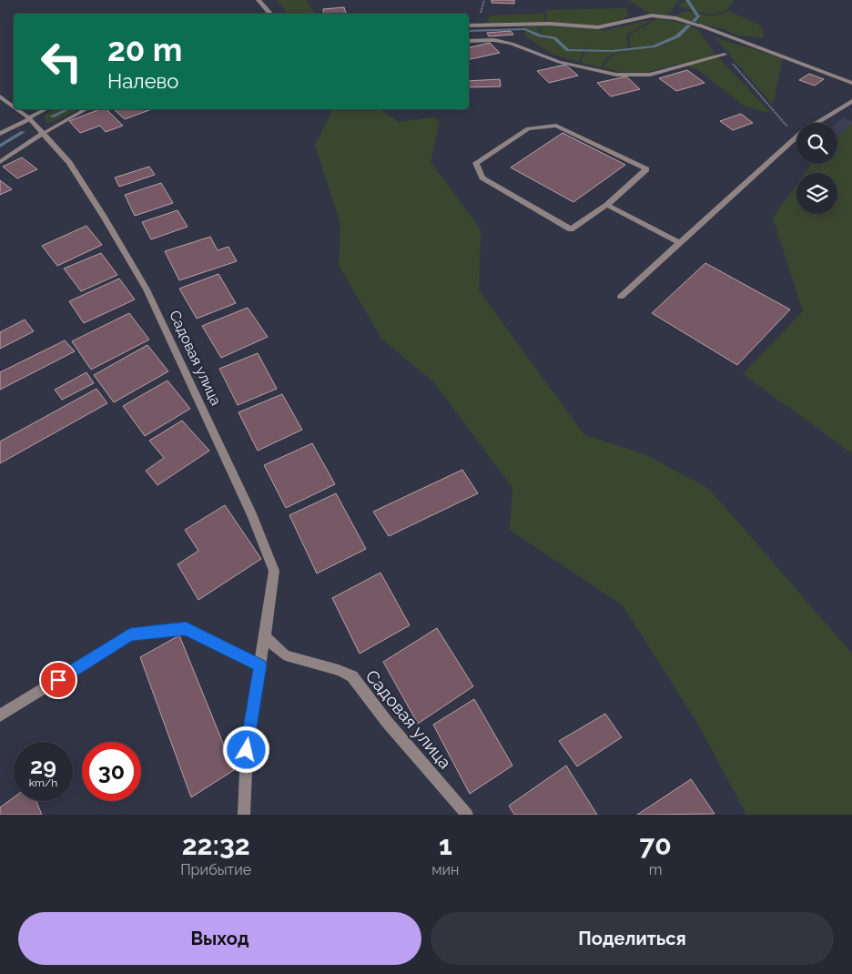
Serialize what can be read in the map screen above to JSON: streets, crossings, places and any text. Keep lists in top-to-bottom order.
{
  "streets": {
    "street": ["Садовая улица"]
  },
  "page": {
    "turn": ["20 m", "Налево"],
    "speed": "29 km/h",
    "limit": "30",
    "eta": [
      "22:32",
      "Прибытие",
      "1",
      "мин",
      "70",
      "m"
    ],
    "buttons": ["Выход", "Поделиться"]
  }
}
